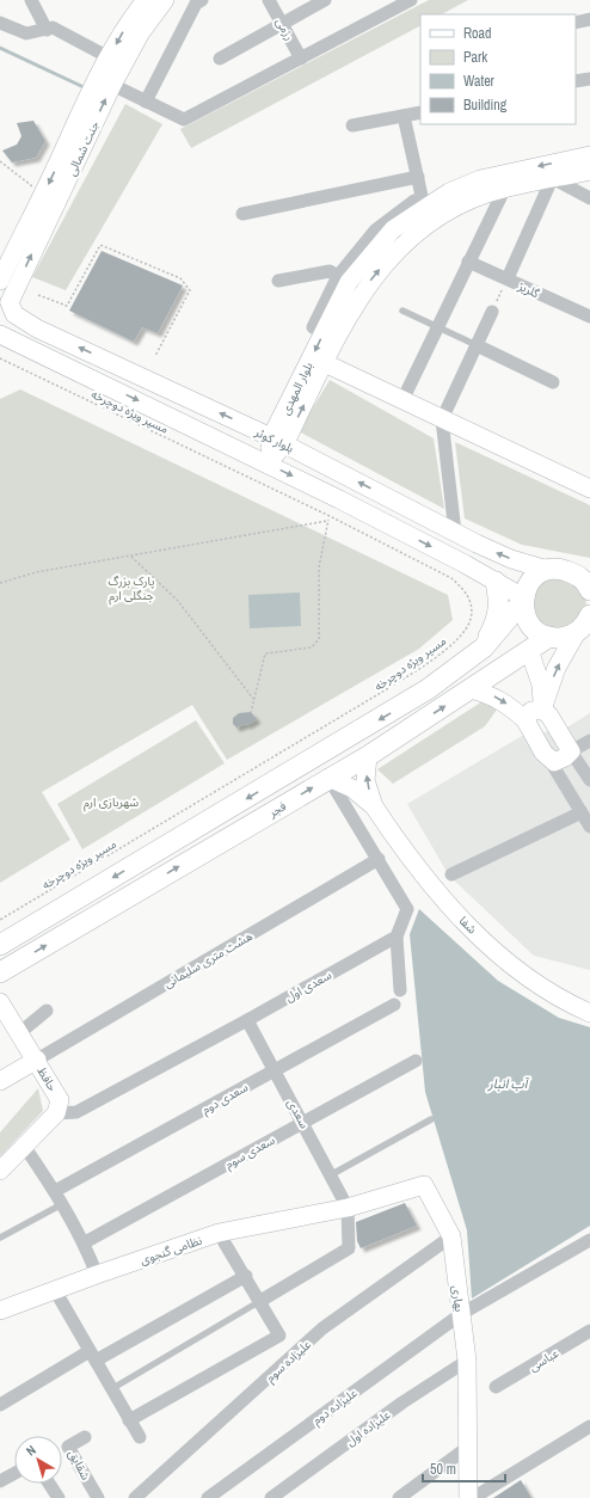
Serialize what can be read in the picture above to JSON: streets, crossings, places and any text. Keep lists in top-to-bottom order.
{
  "streets": {
    "main road": [
      "جنت شمالی",
      "بلوار المهدی",
      "بلوار کوثر",
      "فجر",
      "شفا",
      "حافظ",
      "نظامی گنجوی",
      "بهاری"
    ],
    "street": [
      "رزمی",
      "گلریز",
      "هشت متری سلیمانی",
      "سعدی اول",
      "سعدی دوم",
      "سعدی",
      "سعدی سوم",
      "عباسی",
      "علیزاده سوم",
      "علیزاده دوم",
      "علیزاده اول",
      "شقایق"
    ],
    "path": ["مسیر ویژه دوچرخه"]
  },
  "crossings": [
    ["جنت شمالی", "بلوار کوثر"],
    ["بلوار المهدی", "بلوار کوثر"],
    ["بلوار کوثر", "فجر"],
    ["هشت متری سلیمانی", "حافظ"],
    ["سعدی اول", "حافظ"],
    ["سعدی اول", "سعدی"],
    ["سعدی دوم", "سعدی"],
    ["سعدی", "سعدی سوم"],
    ["سعدی", "نظامی گنجوی"],
    ["سعدی", "بهاری"],
    ["نظامی گنجوی", "بهاری"],
    ["بهاری", "علیزاده سوم"],
    ["بهاری", "علیزاده دوم"],
    ["بهاری", "علیزاده اول"]
  ],
  "water": ["آب انبار"],
  "parks": ["پارک بزرگ جنگلی ارم", "شهربازی ارم"],
  "legend": [
    "Road",
    "Park",
    "Water",
    "Building"
  ],
  "scale_bar": "50 m",
  "north": "top left"
}
